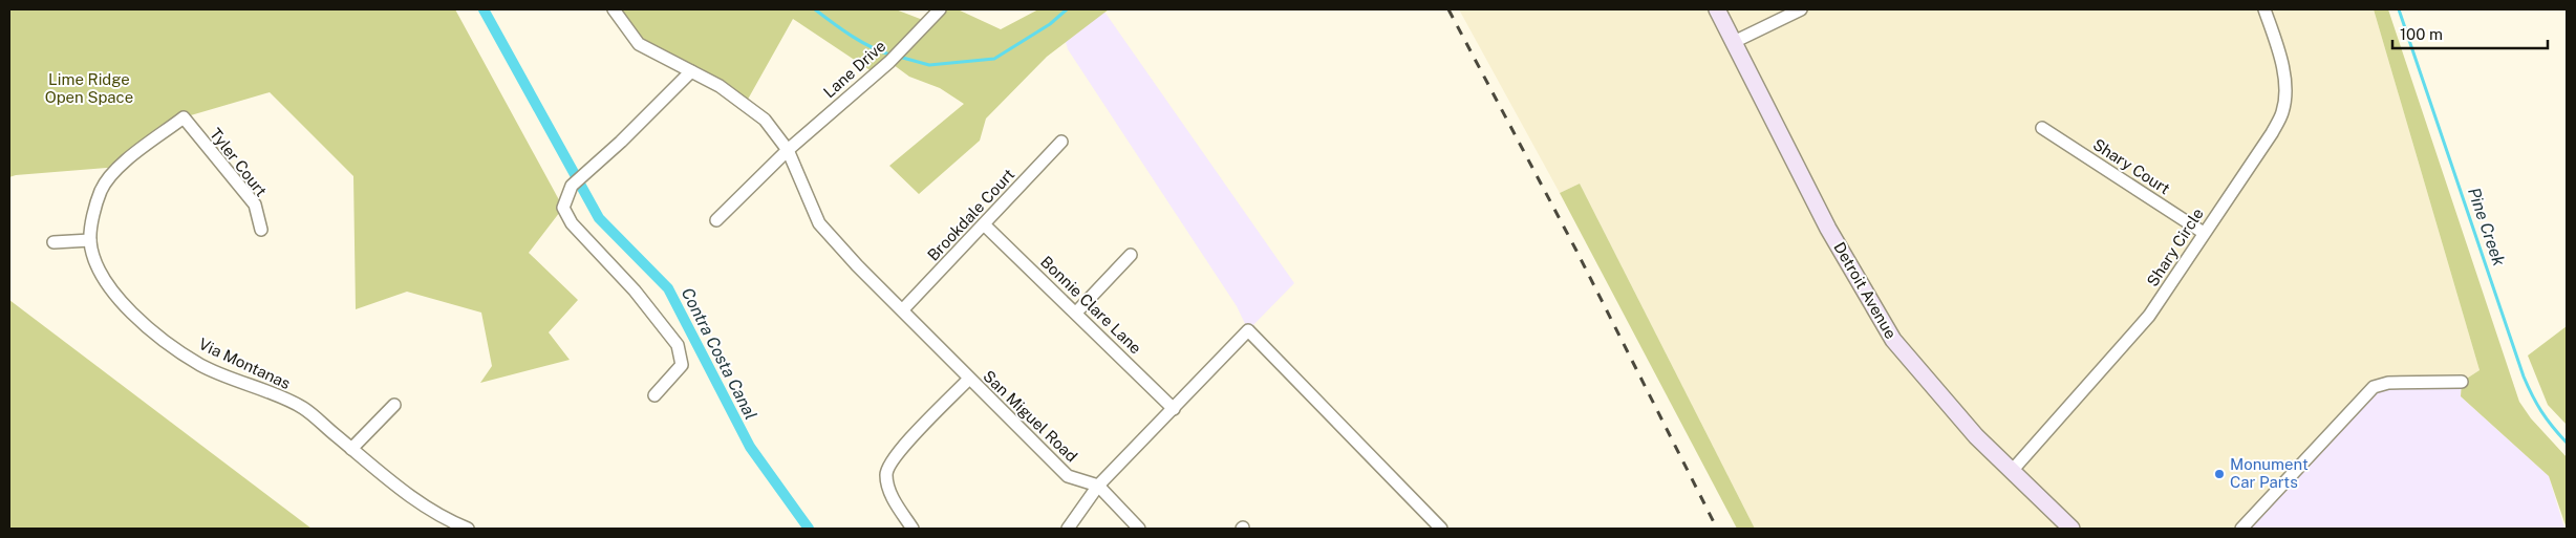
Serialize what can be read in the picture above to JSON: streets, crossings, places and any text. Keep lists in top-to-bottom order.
{
  "streets": {
    "street": [
      "Lane Drive",
      "Tyler Court",
      "Shary Court",
      "Brookdale Court",
      "Shary Circle",
      "Detroit Avenue",
      "Bonnie Clare Lane",
      "Via Montanas",
      "San Miguel Road"
    ]
  },
  "crossings": [
    ["Lane Drive", "San Miguel Road"],
    ["Tyler Court", "Via Montanas"],
    ["Shary Court", "Shary Circle"],
    ["Brookdale Court", "Bonnie Clare Lane"],
    ["Brookdale Court", "San Miguel Road"],
    ["Shary Circle", "Detroit Avenue"]
  ],
  "water": ["Pine Creek", "Contra Costa Canal"],
  "parks": ["Lime Ridge Open Space"],
  "places": ["Monument Car Parts"],
  "scale_bar": "100 m"
}
